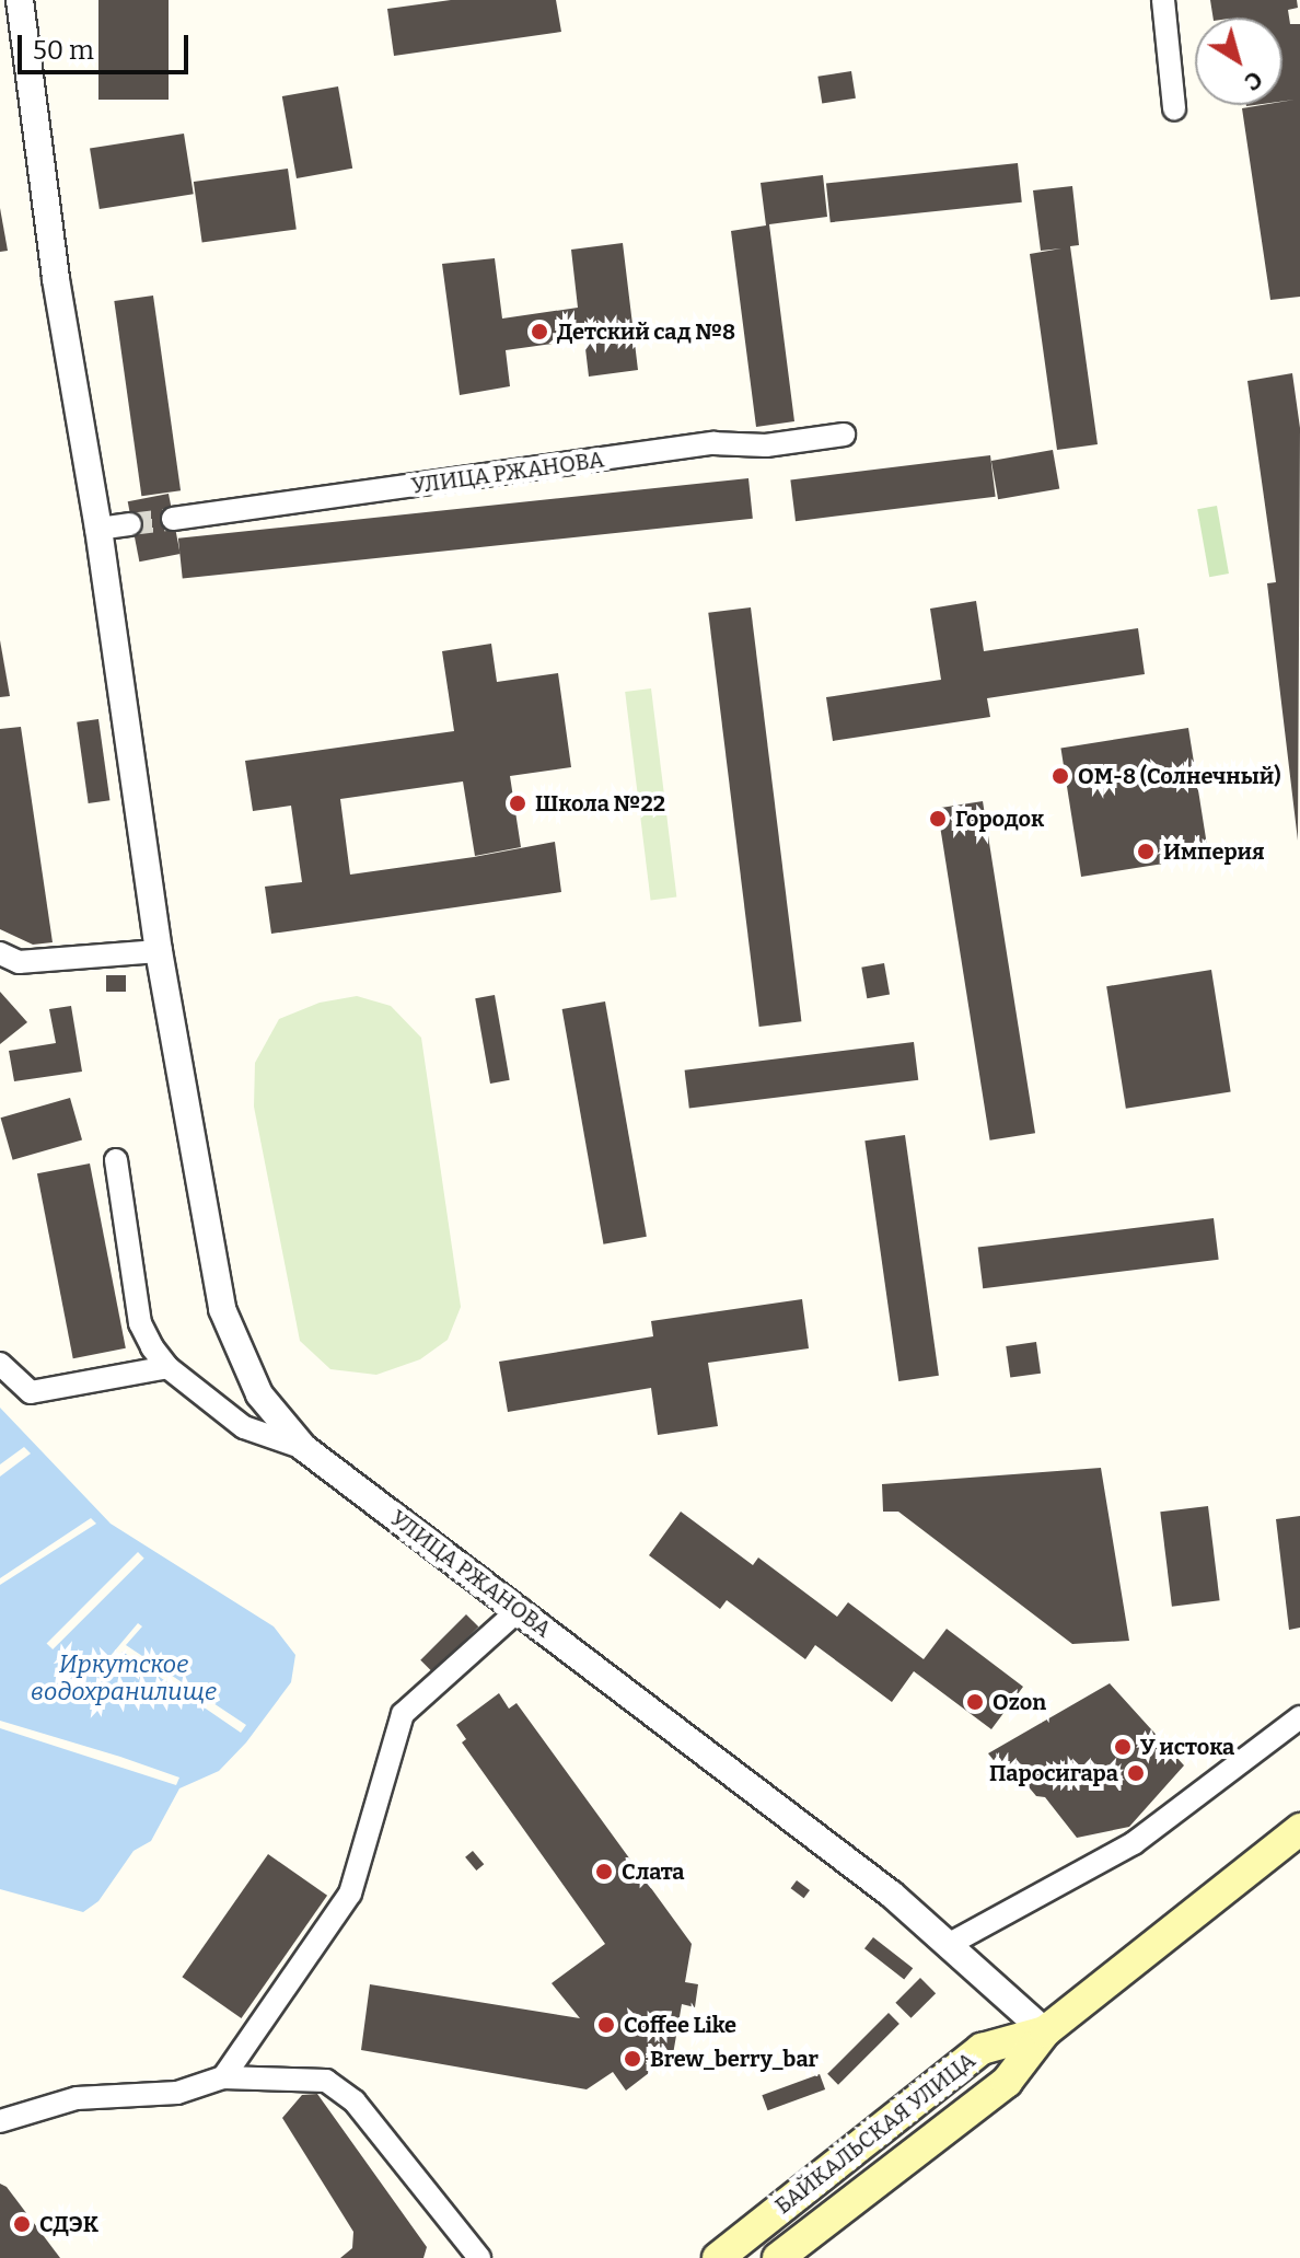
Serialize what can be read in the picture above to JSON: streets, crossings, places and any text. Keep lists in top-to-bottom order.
{
  "streets": {
    "main road": ["БАЙКАЛЬСКАЯ УЛИЦА"],
    "street": ["УЛИЦА РЖАНОВА"]
  },
  "crossings": [
    ["УЛИЦА РЖАНОВА", "БАЙКАЛЬСКАЯ УЛИЦА"]
  ],
  "water": ["Иркутское водохранилище"],
  "places": [
    "Детский сад №8",
    "ОМ-8 (Солнечный)",
    "Школа №22",
    "Городок",
    "Империя",
    "Ozon",
    "У истока",
    "Паросигара",
    "Слата",
    "Coffee Like",
    "Brew_berry_bar",
    "СДЭК"
  ],
  "scale_bar": "50 m",
  "north": "bottom right"
}
